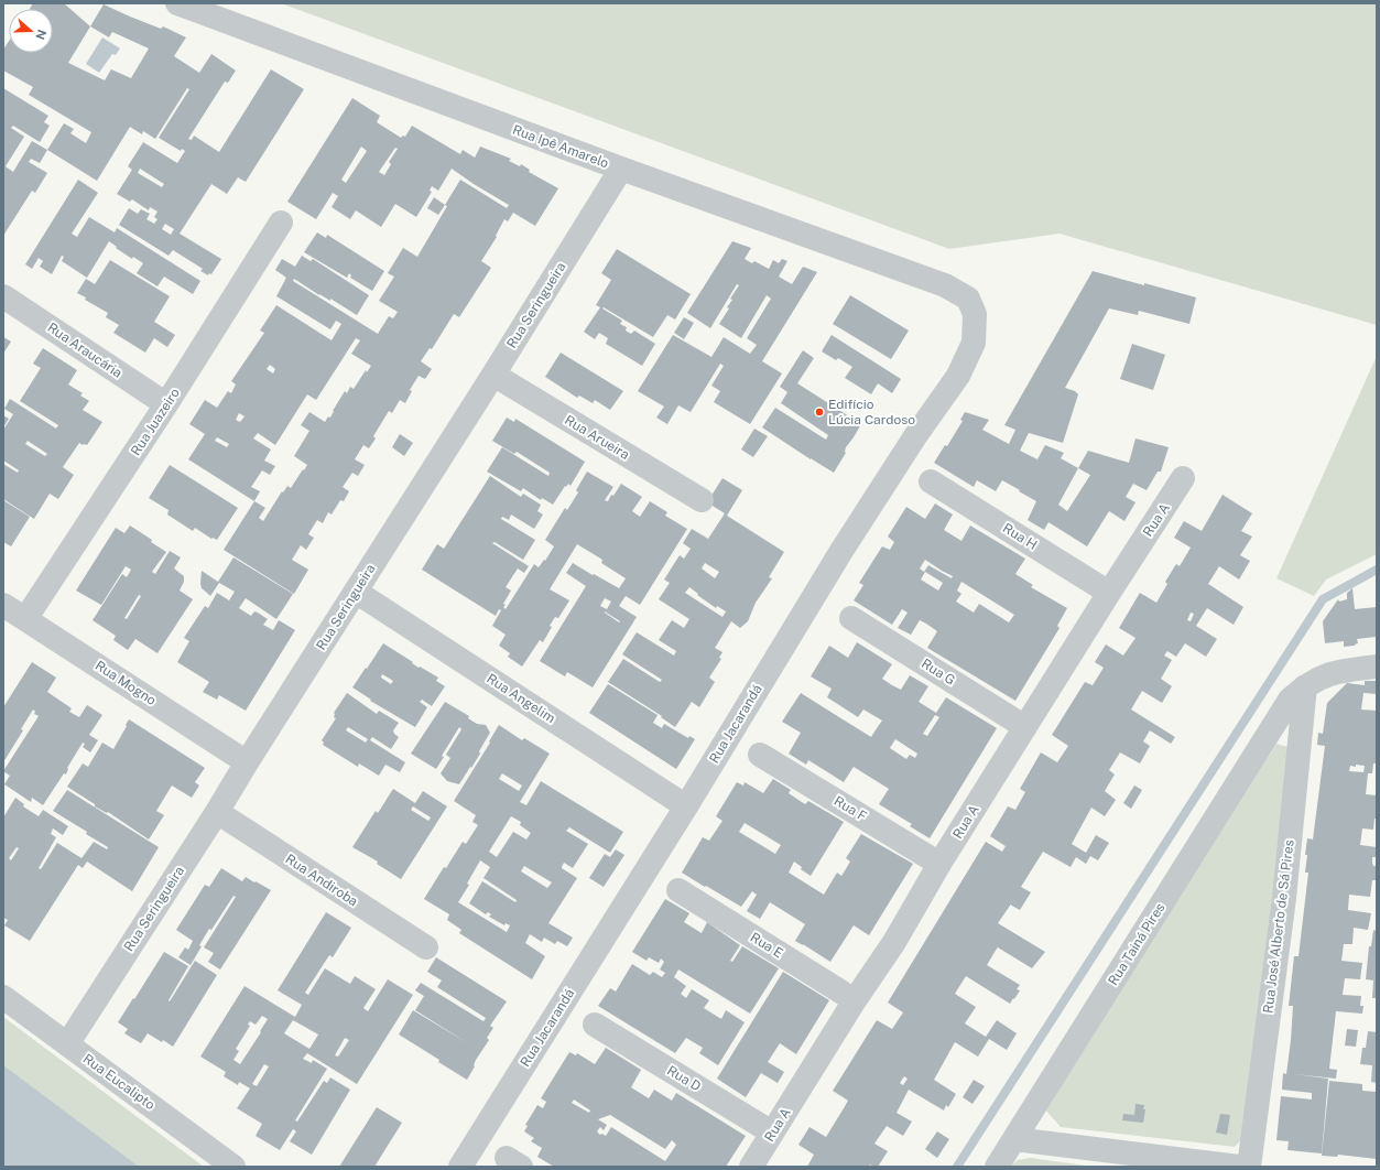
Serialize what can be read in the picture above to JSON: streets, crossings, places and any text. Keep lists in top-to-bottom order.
{
  "streets": {
    "street": [
      "Rua Ipê Amarelo",
      "Rua Seringueira",
      "Rua Araucária",
      "Rua Juazeiro",
      "Rua Arueira",
      "Rua A",
      "Rua H",
      "Rua G",
      "Rua Mogno",
      "Rua Angelim",
      "Rua Jacarandá",
      "Rua F",
      "Rua Andiroba",
      "Rua José Alberto de Sá Pires",
      "Rua Tainá Pires",
      "Rua E",
      "Rua D",
      "Rua Eucalipto"
    ]
  },
  "crossings": [
    ["Rua Ipê Amarelo", "Rua Seringueira"],
    ["Rua Ipê Amarelo", "Rua Jacarandá"],
    ["Rua Seringueira", "Rua Arueira"],
    ["Rua Seringueira", "Rua Mogno"],
    ["Rua Seringueira", "Rua Angelim"],
    ["Rua Seringueira", "Rua Andiroba"],
    ["Rua Seringueira", "Rua Eucalipto"],
    ["Rua Araucária", "Rua Juazeiro"],
    ["Rua Juazeiro", "Rua Mogno"],
    ["Rua A", "Rua H"],
    ["Rua A", "Rua G"],
    ["Rua A", "Rua F"],
    ["Rua A", "Rua E"],
    ["Rua A", "Rua D"],
    ["Rua Angelim", "Rua Jacarandá"],
    ["Rua José Alberto de Sá Pires", "Rua Tainá Pires"]
  ],
  "places": ["Edifício Lúcia Cardoso"],
  "north": "right"
}
